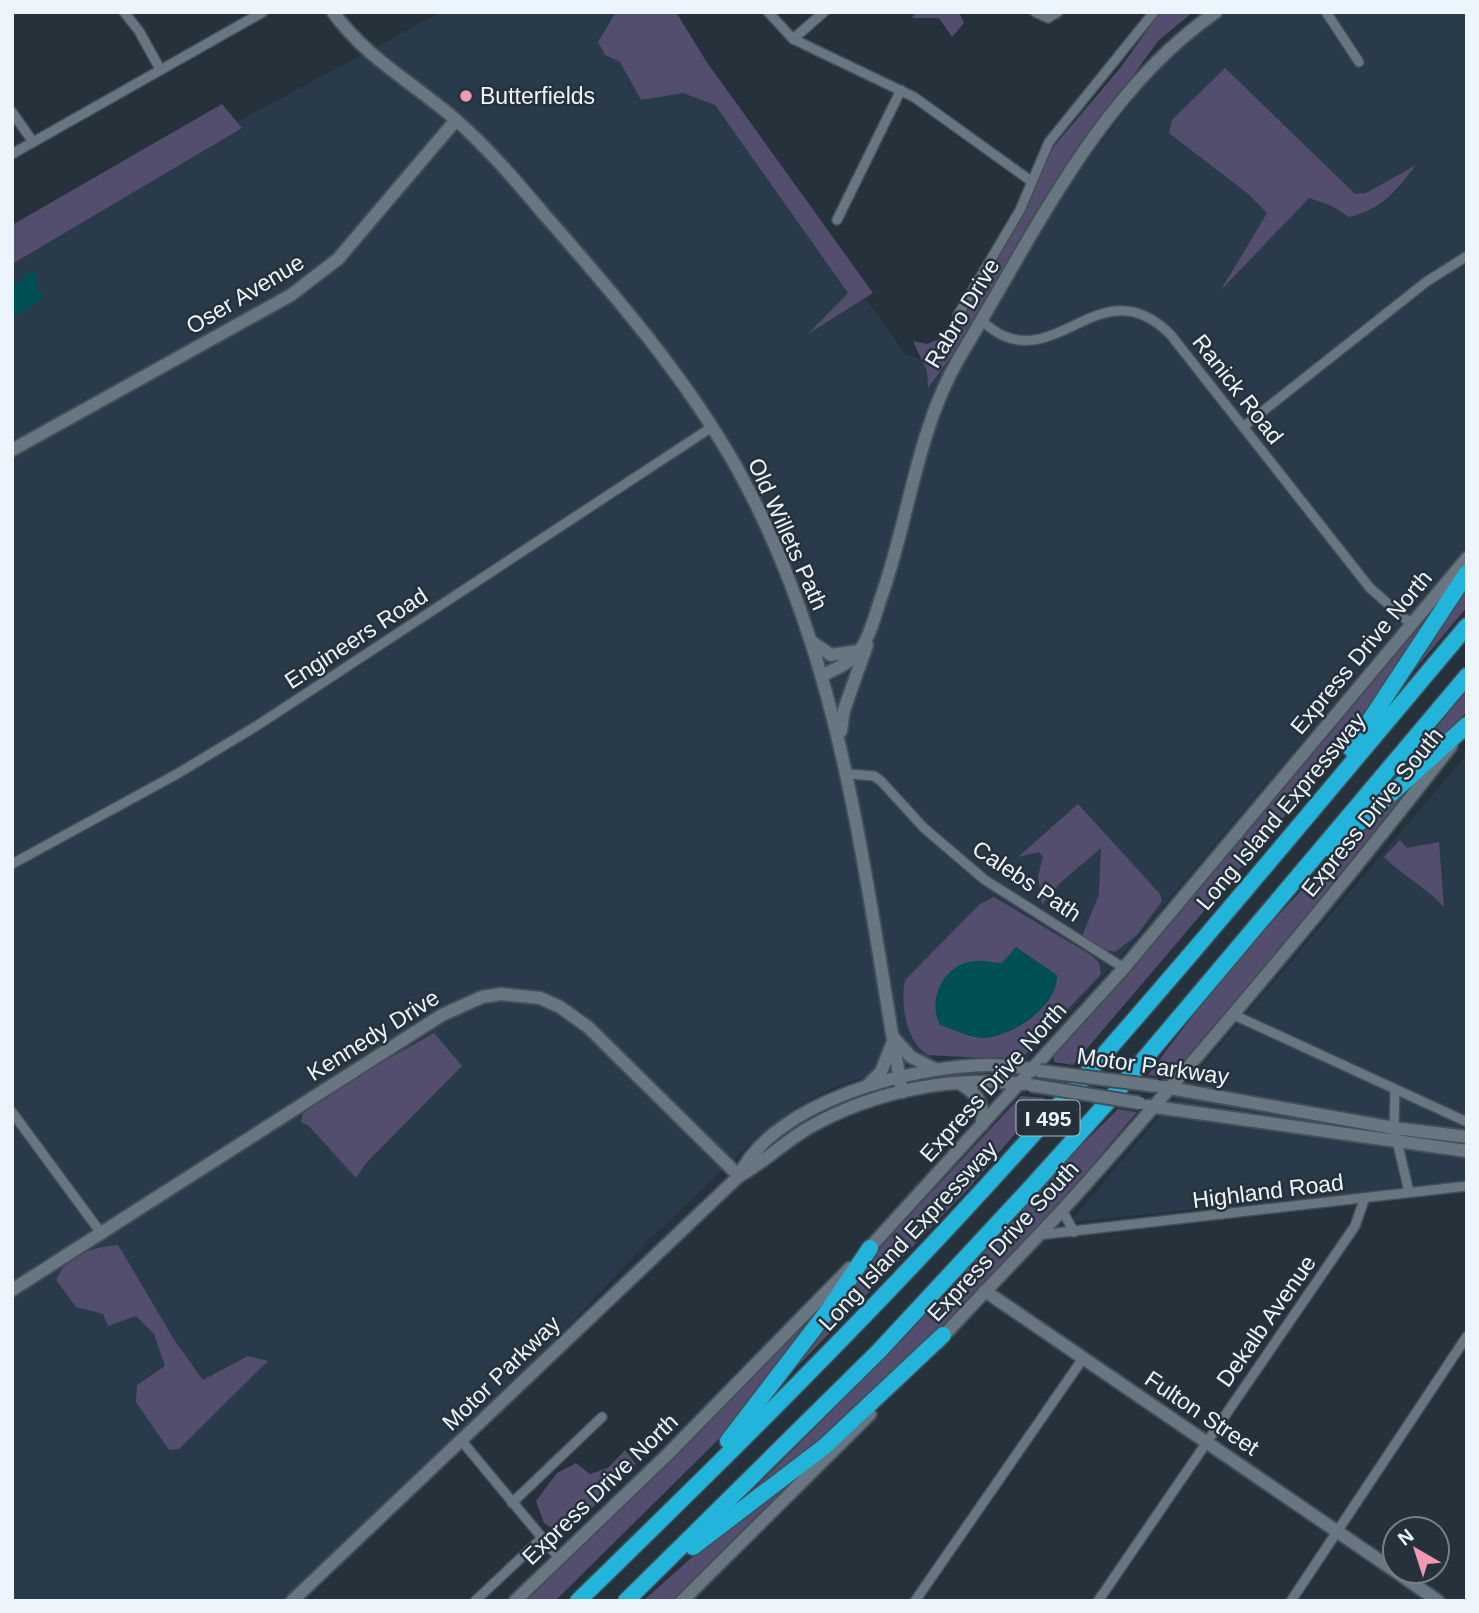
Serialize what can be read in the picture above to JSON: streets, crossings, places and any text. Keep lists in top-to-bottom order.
{
  "streets": {
    "highway": ["Long Island Expressway", "I 495"],
    "main road": [
      "Oser Avenue",
      "Rabro Drive",
      "Old Willets Path",
      "Express Drive North",
      "Express Drive South",
      "Kennedy Drive",
      "Motor Parkway",
      "Fulton Street"
    ],
    "street": [
      "Ranick Road",
      "Engineers Road",
      "Calebs Path",
      "Highland Road",
      "Dekalb Avenue"
    ]
  },
  "crossings": [
    ["Oser Avenue", "Old Willets Path"],
    ["Rabro Drive", "Ranick Road"],
    ["Rabro Drive", "Old Willets Path"],
    ["Ranick Road", "Express Drive North"],
    ["Old Willets Path", "Engineers Road"],
    ["Old Willets Path", "Calebs Path"],
    ["Old Willets Path", "Motor Parkway"],
    ["Express Drive North", "Calebs Path"],
    ["Express Drive North", "Motor Parkway"],
    ["Express Drive South", "Motor Parkway"],
    ["Express Drive South", "Highland Road"],
    ["Express Drive South", "Fulton Street"],
    ["Kennedy Drive", "Motor Parkway"],
    ["Highland Road", "Dekalb Avenue"],
    ["Dekalb Avenue", "Fulton Street"]
  ],
  "places": ["Butterfields"],
  "north": "top left"
}
